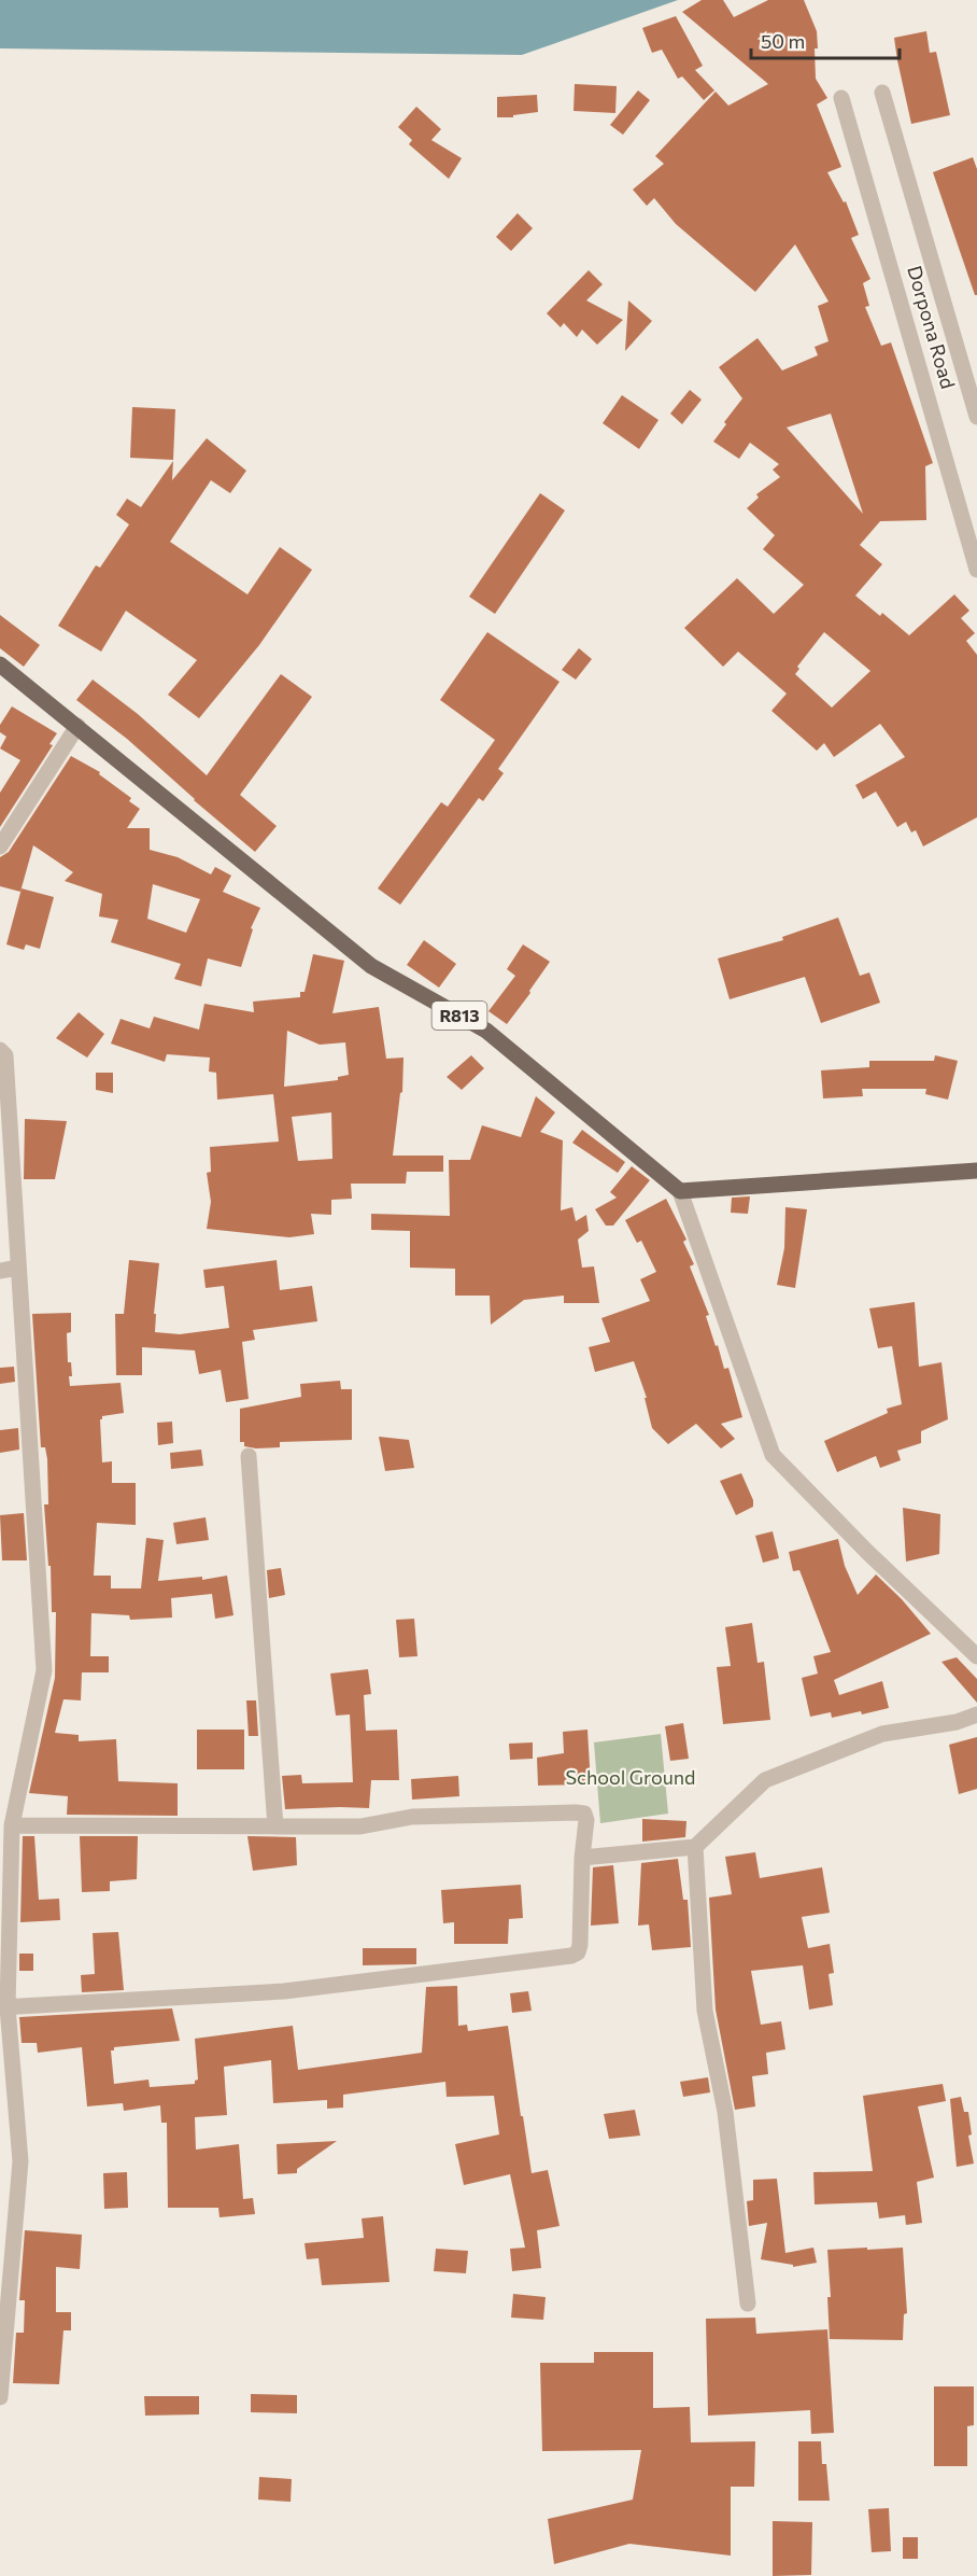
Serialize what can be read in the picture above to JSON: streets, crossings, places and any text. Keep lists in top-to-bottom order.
{
  "streets": {
    "main road": ["R813"],
    "street": ["Dorpona Road"]
  },
  "parks": ["School Ground"],
  "scale_bar": "50 m"
}
